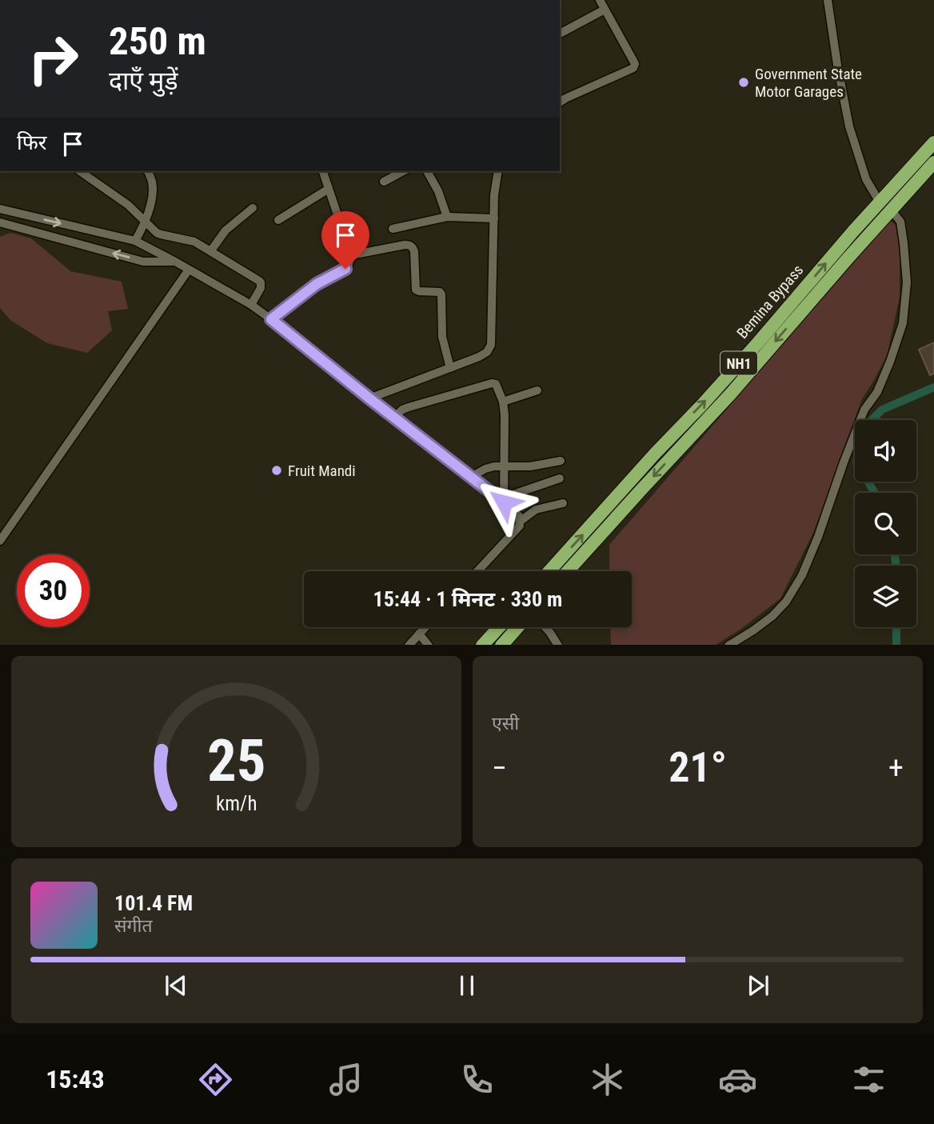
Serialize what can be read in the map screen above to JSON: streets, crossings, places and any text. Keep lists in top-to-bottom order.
{
  "streets": {
    "highway": ["Bemina Bypass", "NH1"]
  },
  "places": ["Government State Motor Garages", "Fruit Mandi"],
  "page": {
    "turn": ["250 m", "दाएँ मुड़ें"],
    "then": "फिर",
    "limit": "30",
    "trip": "15:44 · 1 मिनट · 330 m",
    "tile": "एसी",
    "heat": ["−", "21°", "+"],
    "song": ["101.4 FM", "संगीत"],
    "tabs": "15:43",
    "gauge": ["25", "km/h"]
  }
}
